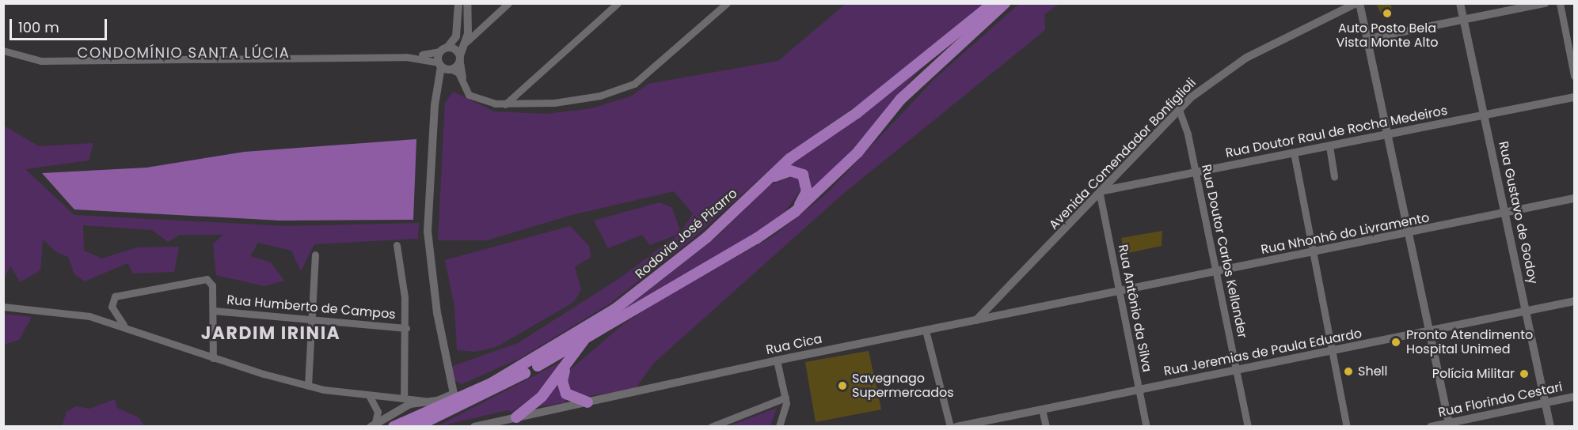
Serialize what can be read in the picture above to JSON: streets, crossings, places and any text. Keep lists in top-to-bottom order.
{
  "streets": {
    "main road": ["Rodovia José Pizarro"],
    "street": [
      "Rua Doutor Raul de Rocha Medeiros",
      "Avenida Comendador Bonfiglioli",
      "Rua Gustavo de Godoy",
      "Rua Nhonhô do Livramento",
      "Rua Doutor Carlos Kellander",
      "Rua Humberto de Campos",
      "Rua Antônio da Silva",
      "Rua Cica",
      "Rua Jeremias de Paula Eduardo",
      "Rua Florindo Cestari"
    ]
  },
  "crossings": [
    ["Rua Doutor Raul de Rocha Medeiros", "Avenida Comendador Bonfiglioli"],
    ["Rua Doutor Raul de Rocha Medeiros", "Rua Gustavo de Godoy"],
    ["Rua Doutor Raul de Rocha Medeiros", "Rua Doutor Carlos Kellander"],
    ["Rua Doutor Raul de Rocha Medeiros", "Rua Antônio da Silva"],
    ["Avenida Comendador Bonfiglioli", "Rua Doutor Carlos Kellander"],
    ["Avenida Comendador Bonfiglioli", "Rua Antônio da Silva"],
    ["Avenida Comendador Bonfiglioli", "Rua Cica"],
    ["Rua Gustavo de Godoy", "Rua Nhonhô do Livramento"],
    ["Rua Gustavo de Godoy", "Rua Jeremias de Paula Eduardo"],
    ["Rua Gustavo de Godoy", "Rua Florindo Cestari"],
    ["Rua Nhonhô do Livramento", "Rua Doutor Carlos Kellander"],
    ["Rua Nhonhô do Livramento", "Rua Antônio da Silva"],
    ["Rua Nhonhô do Livramento", "Rua Cica"],
    ["Rua Doutor Carlos Kellander", "Rua Jeremias de Paula Eduardo"],
    ["Rua Antônio da Silva", "Rua Cica"],
    ["Rua Antônio da Silva", "Rua Jeremias de Paula Eduardo"]
  ],
  "districts": ["CONDOMÍNIO SANTA LÚCIA", "JARDIM IRINIA"],
  "places": [
    "Auto Posto Bela Vista Monte Alto",
    "Pronto Atendimento Hospital Unimed",
    "Shell",
    "Polícia Militar",
    "Savegnago Supermercados"
  ],
  "scale_bar": "100 m"
}
